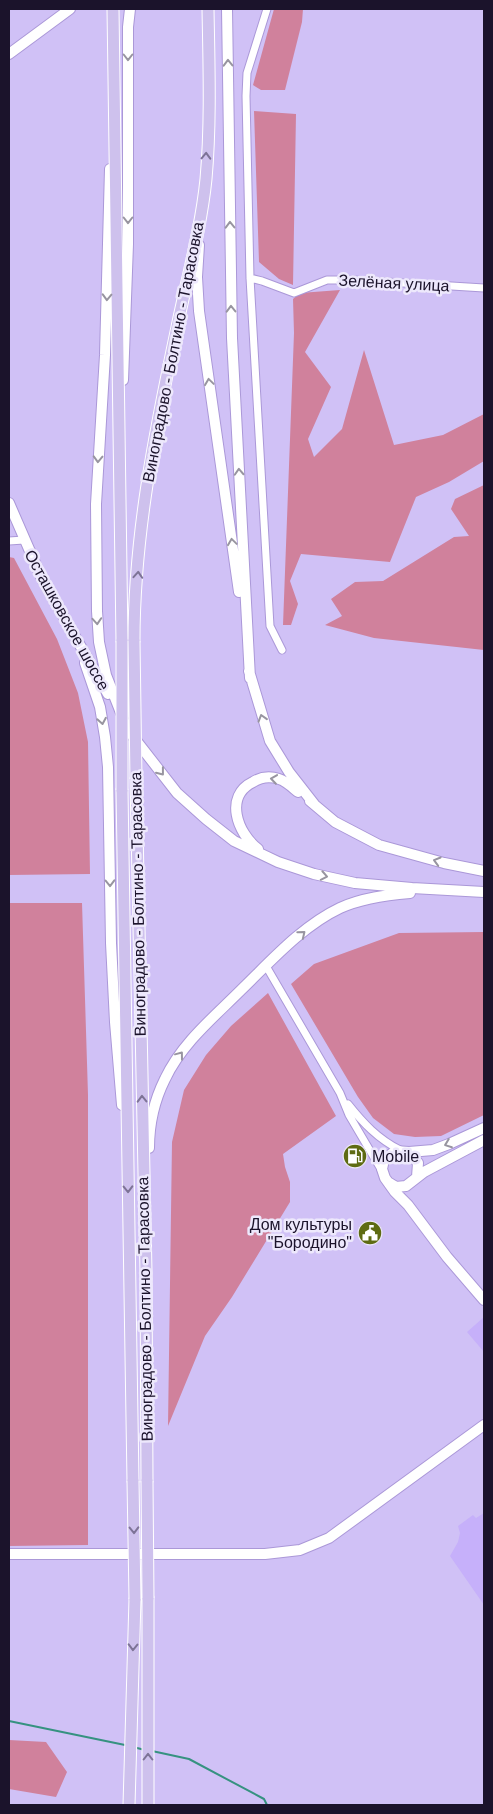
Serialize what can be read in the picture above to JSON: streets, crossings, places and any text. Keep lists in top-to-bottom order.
{
  "streets": {
    "main road": ["Виноградово - Болтино - Тарасовка", "Осташковское шоссе"],
    "street": ["Зелёная улица"]
  },
  "one_way": ["Осташковское шоссе"],
  "places": {
    "fuel station": ["Mobile"],
    "public building": ["Дом культуры \"Бородино\""]
  }
}
